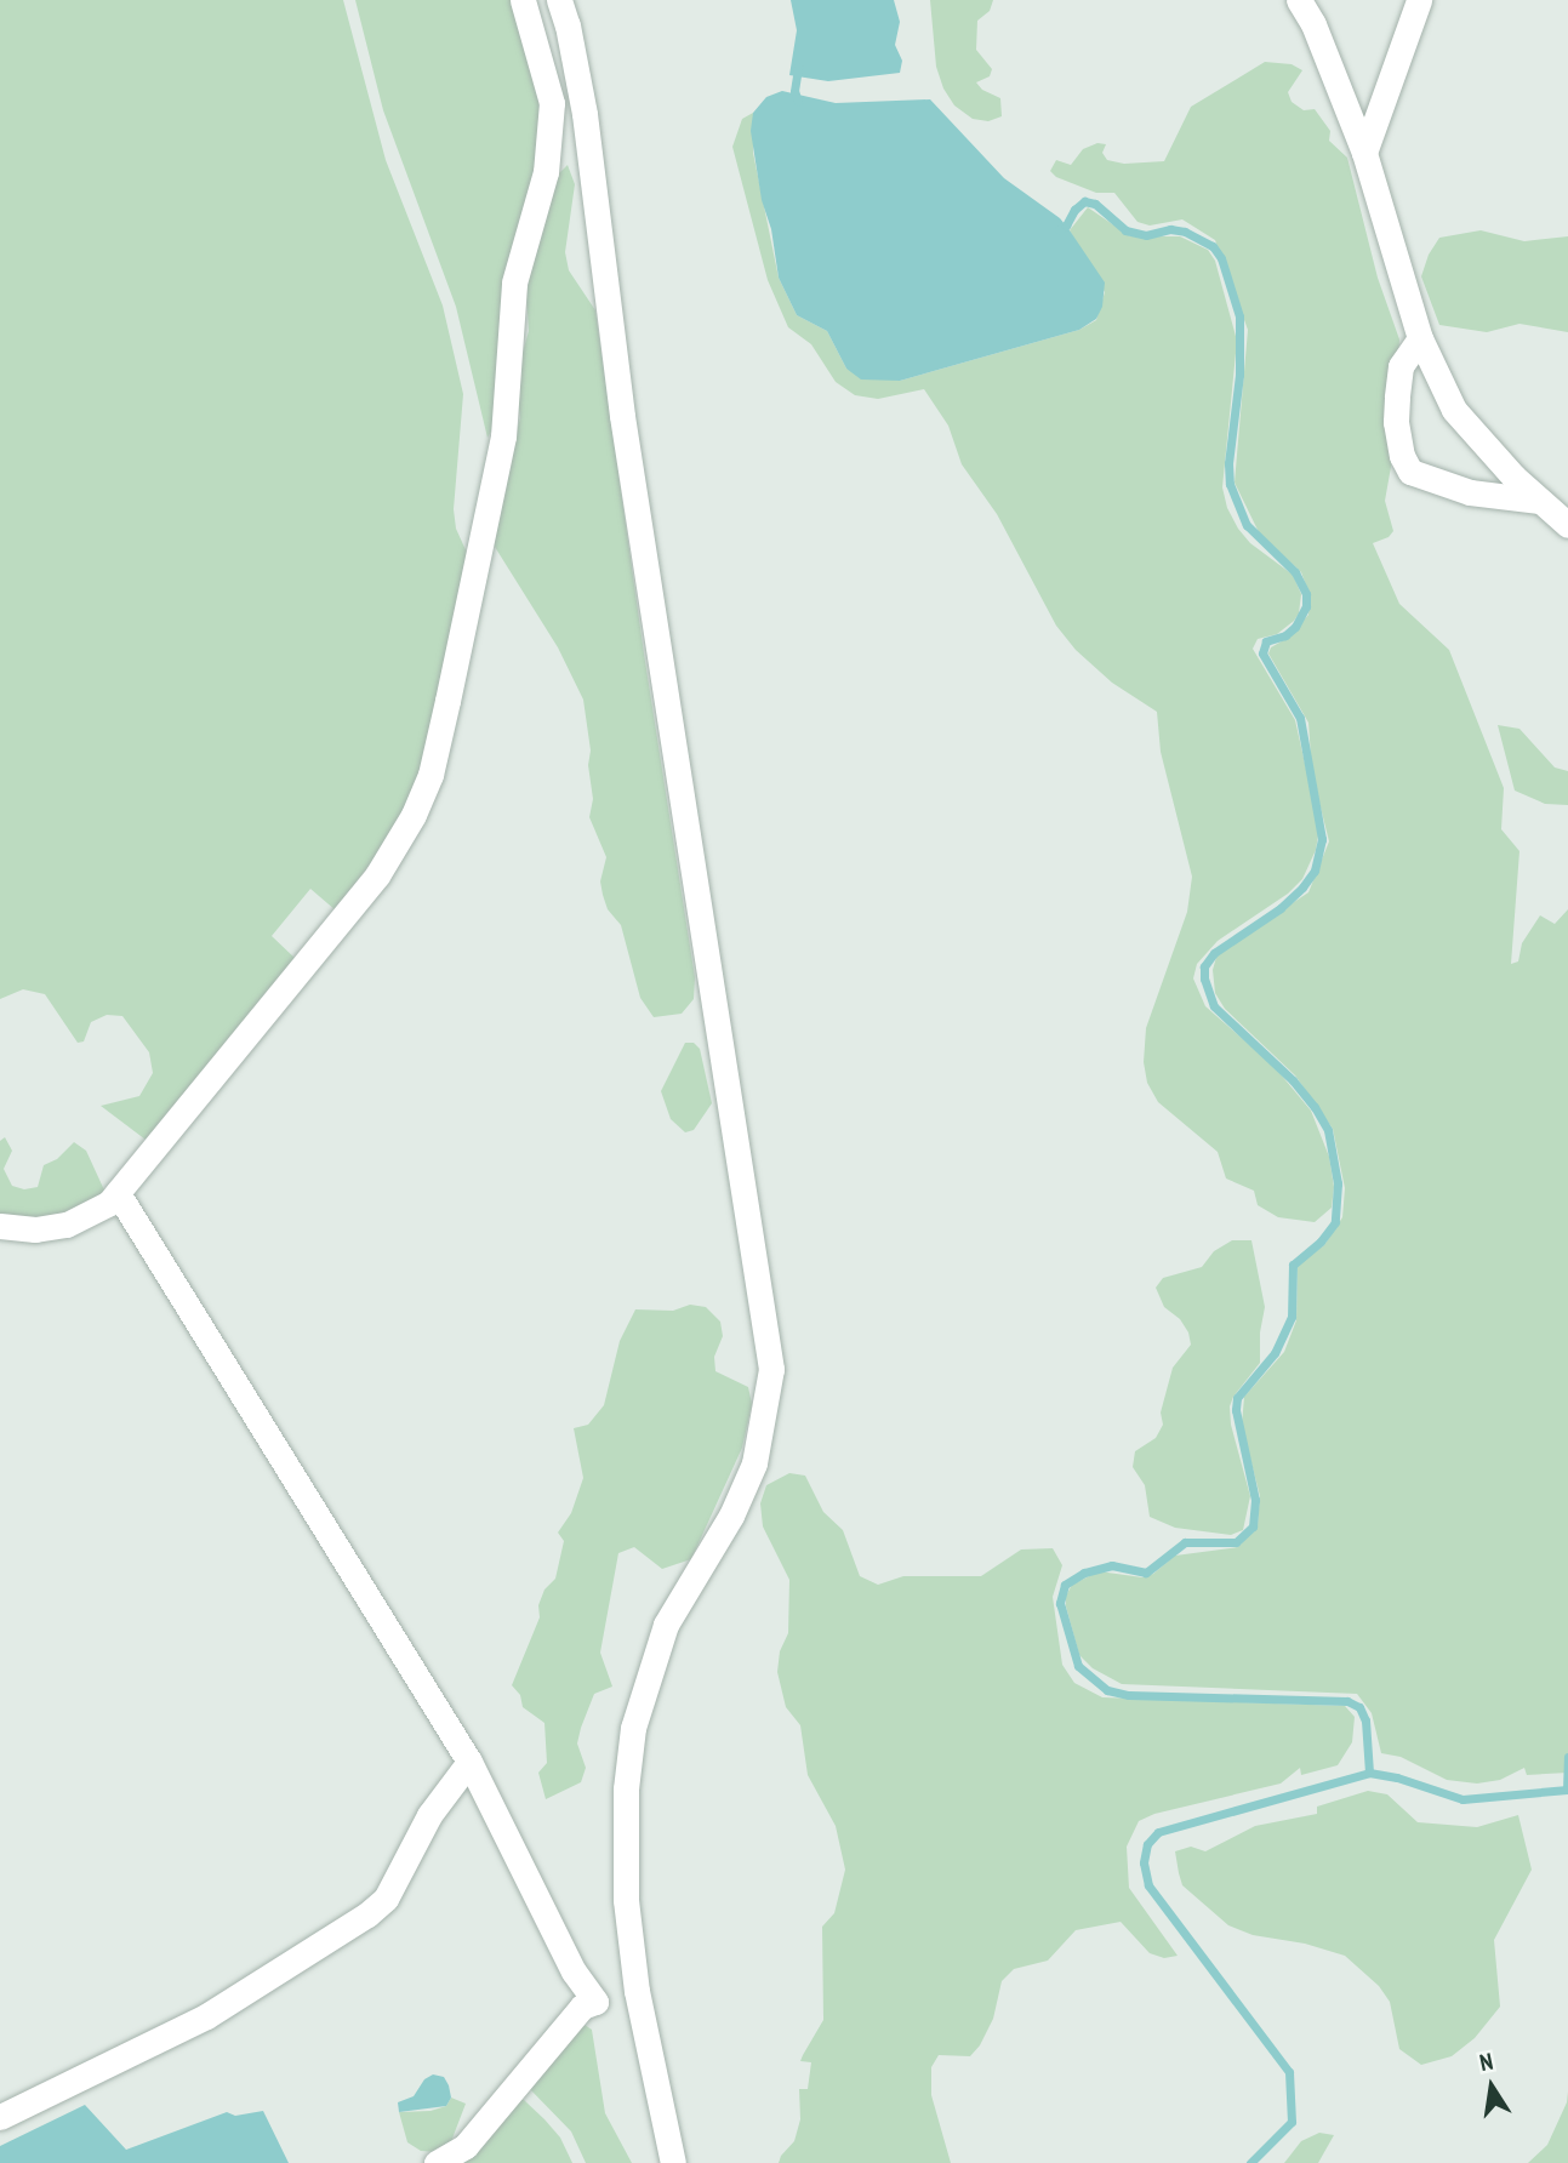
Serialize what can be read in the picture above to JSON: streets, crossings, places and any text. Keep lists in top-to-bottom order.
{
  "north": "top"
}
